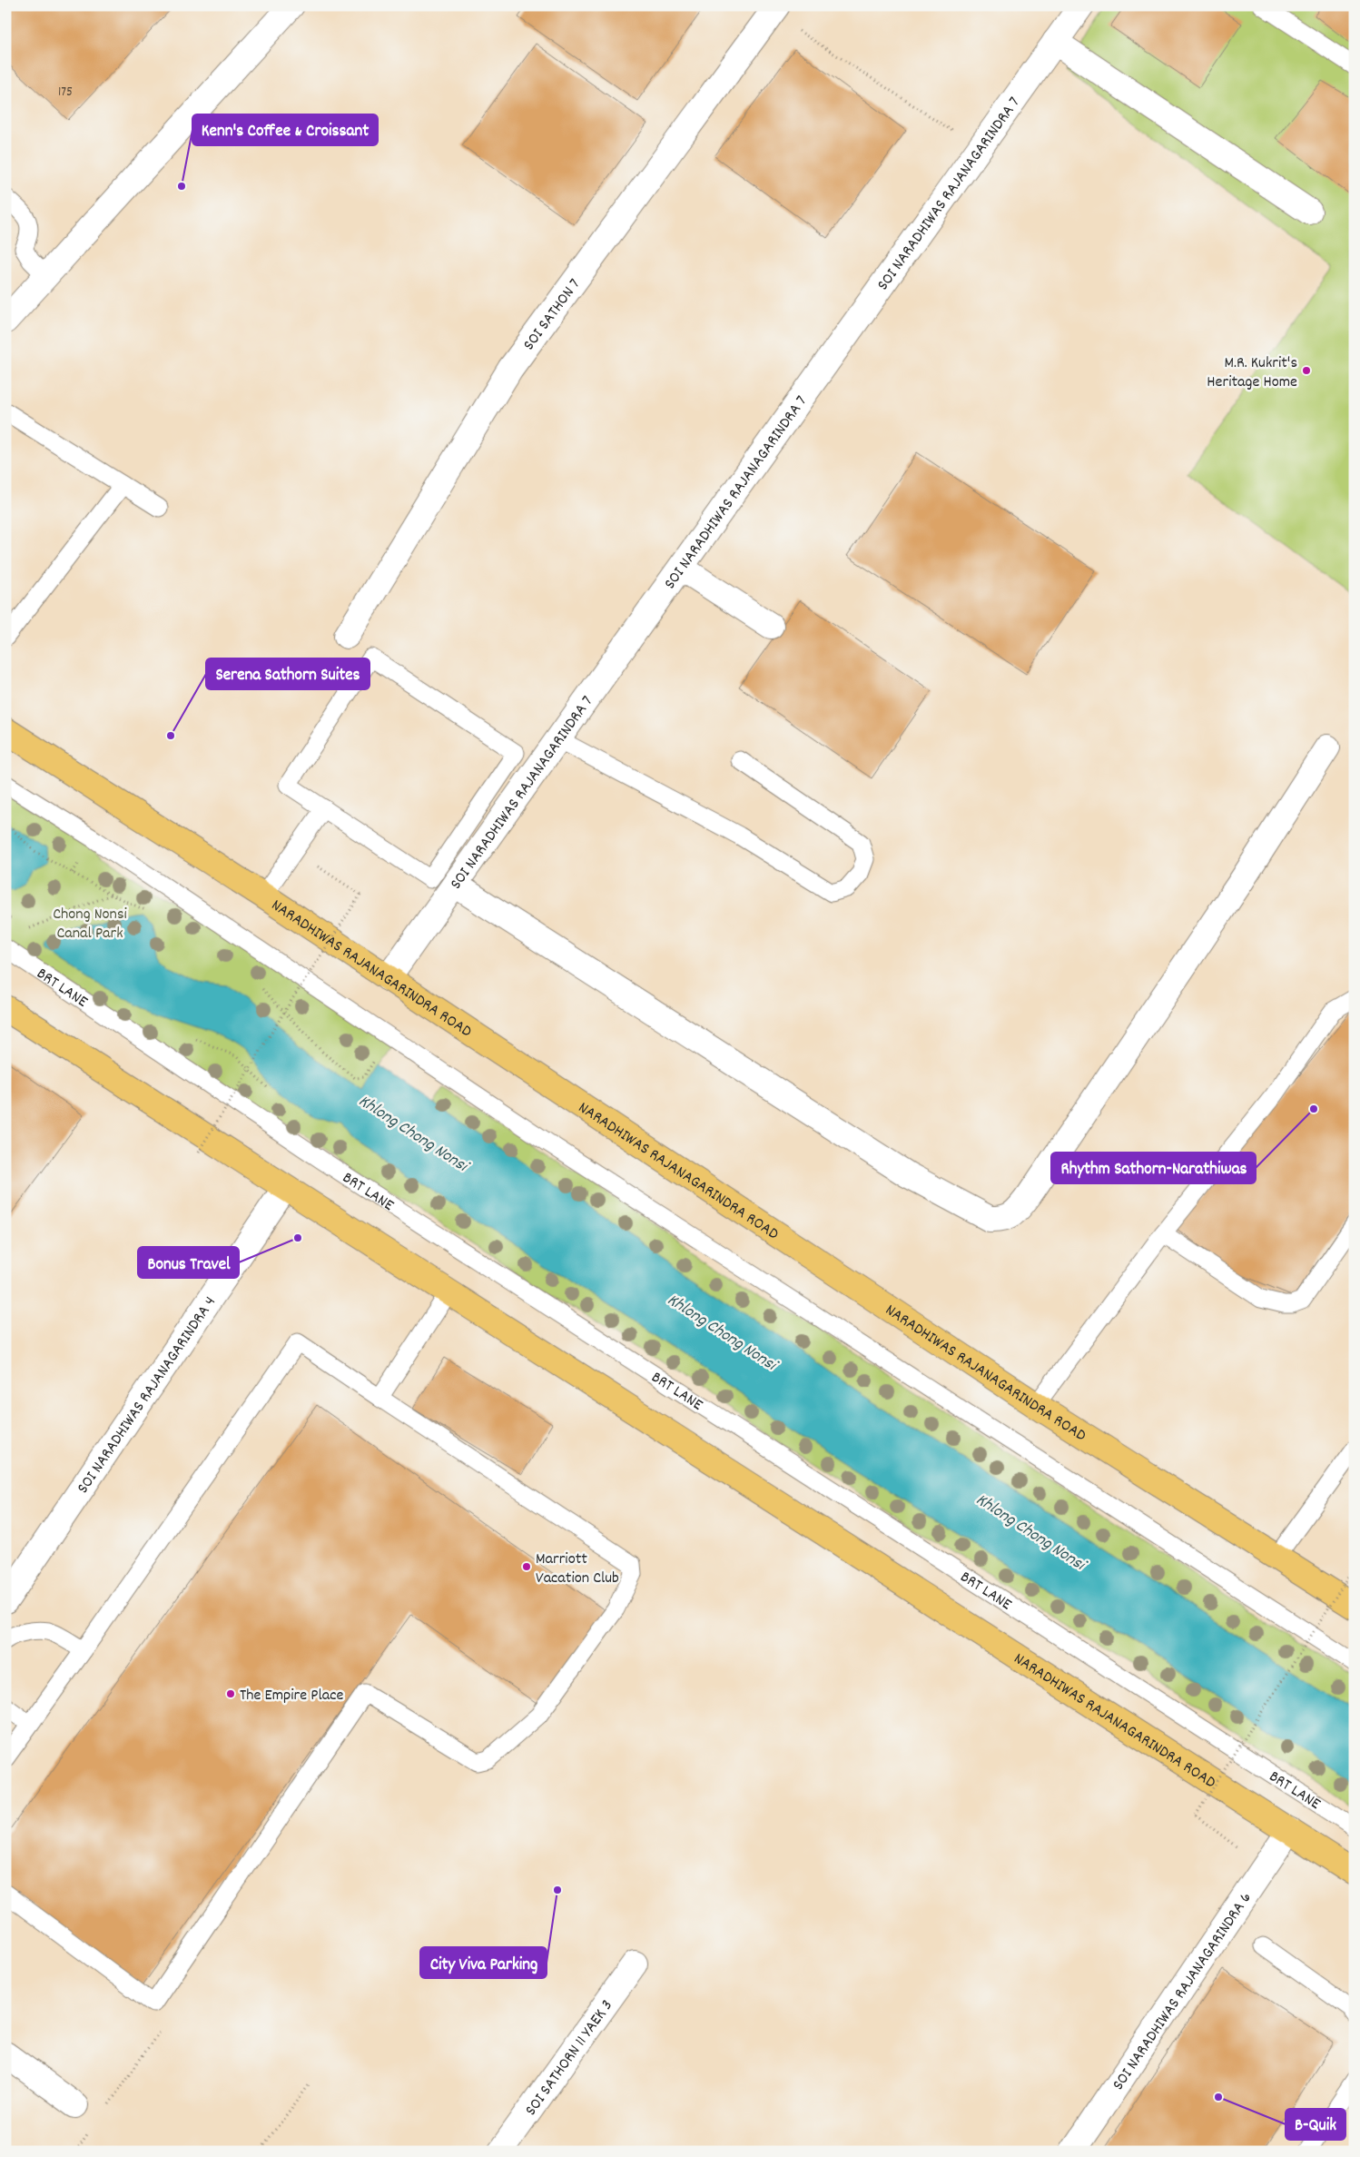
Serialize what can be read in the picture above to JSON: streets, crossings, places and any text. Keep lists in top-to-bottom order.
{
  "streets": {
    "main road": ["NARADHIWAS RAJANAGARINDRA ROAD"],
    "street": [
      "SOI NARADHIWAS RAJANAGARINDRA 7",
      "SOI SATHON 7",
      "SOI NARADHIWAS RAJANAGARINDRA 4",
      "SOI NARADHIWAS RAJANAGARINDRA 6",
      "SOI SATHORN 11 YAEK 3"
    ],
    "lane": ["BRT LANE"]
  },
  "crossings": [
    ["SOI NARADHIWAS RAJANAGARINDRA 7", "NARADHIWAS RAJANAGARINDRA ROAD"],
    ["NARADHIWAS RAJANAGARINDRA ROAD", "SOI NARADHIWAS RAJANAGARINDRA 4"],
    ["NARADHIWAS RAJANAGARINDRA ROAD", "SOI NARADHIWAS RAJANAGARINDRA 6"]
  ],
  "water": ["Khlong Chong Nonsi"],
  "parks": ["Chong Nonsi Canal Park"],
  "places": [
    "Kenn's Coffee & Croissant",
    "M.R. Kukrit's Heritage Home",
    "Serena Sathorn Suites",
    "Rhythm Sathorn-Narathiwas",
    "Bonus Travel",
    "Marriott Vacation Club",
    "The Empire Place",
    "City Viva Parking",
    "B-Quik"
  ],
  "house_numbers": ["175"]
}
